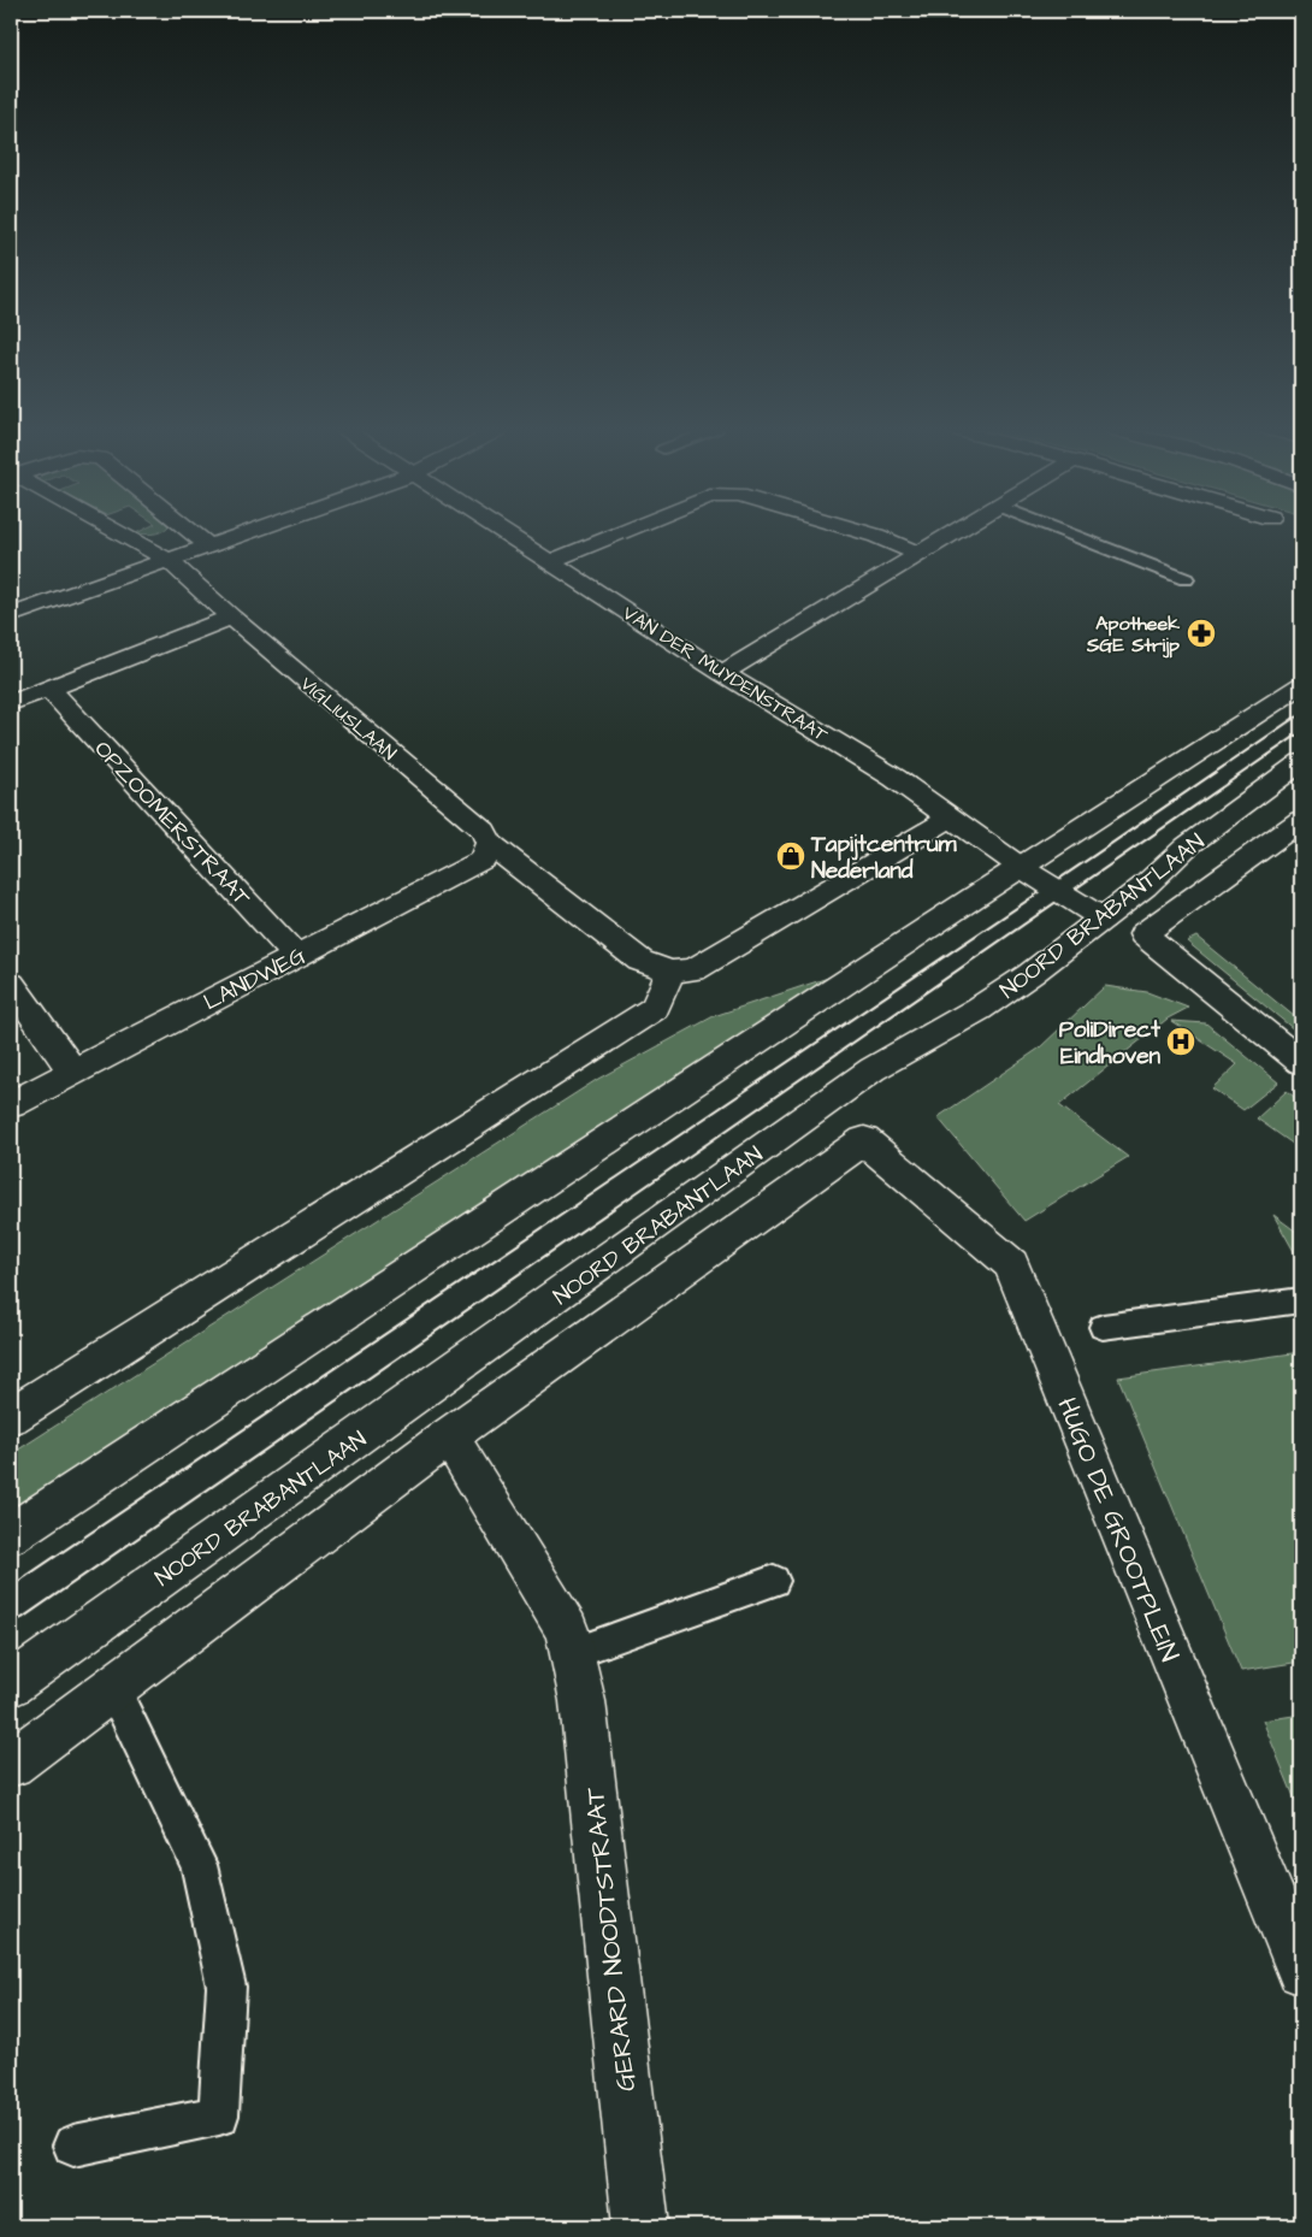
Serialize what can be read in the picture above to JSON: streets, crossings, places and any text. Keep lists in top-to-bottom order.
{
  "streets": {
    "main road": [
      "VAN DER MUYDENSTRAAT",
      "VIGLIUSLAAN",
      "OPZOOMERSTRAAT",
      "NOORD BRABANTLAAN",
      "LANDWEG",
      "HUGO DE GROOTPLEIN",
      "GERARD NOODTSTRAAT"
    ]
  },
  "crossings": [
    ["VAN DER MUYDENSTRAAT", "NOORD BRABANTLAAN"],
    ["VIGLIUSLAAN", "LANDWEG"],
    ["OPZOOMERSTRAAT", "LANDWEG"],
    ["HUGO DE GROOTPLEIN", "GERARD NOODTSTRAAT"]
  ],
  "places": {
    "pharmacy": ["Apotheek SGE Strijp"],
    "shop": ["Tapijtcentrum Nederland"],
    "hospital": ["PoliDirect Eindhoven"]
  }
}
